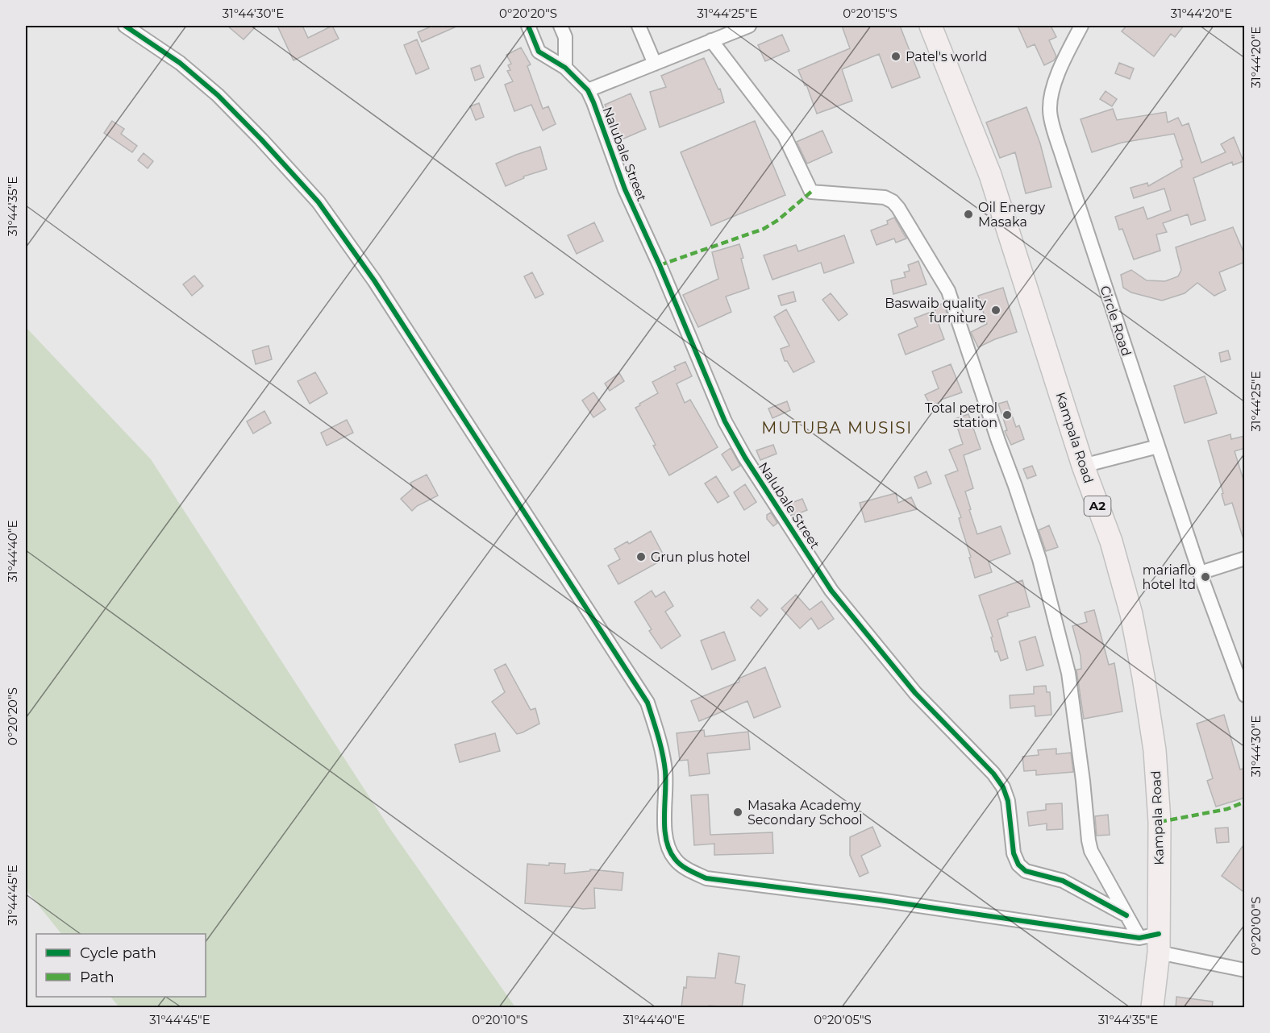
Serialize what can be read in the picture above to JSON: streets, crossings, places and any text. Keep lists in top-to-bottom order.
{
  "streets": {
    "main road": ["Kampala Road", "A2"],
    "street": ["Nalubale Street", "Circle Road"]
  },
  "districts": ["MUTUBA MUSISI"],
  "places": [
    "Patel's world",
    "Oil Energy Masaka",
    "Baswaib quality furniture",
    "Total petrol station",
    "Grun plus hotel",
    "mariaflo hotel ltd",
    "Masaka Academy Secondary School"
  ],
  "legend": ["Cycle path", "Path"],
  "coordinates": [
    "31°44'30\"E",
    "0°20'20\"S",
    "31°44'25\"E",
    "0°20'15\"S",
    "31°44'20\"E",
    "31°44'35\"E",
    "31°44'40\"E",
    "31°44'45\"E",
    "0°20'00\"S",
    "0°20'10\"S",
    "0°20'05\"S"
  ]
}
